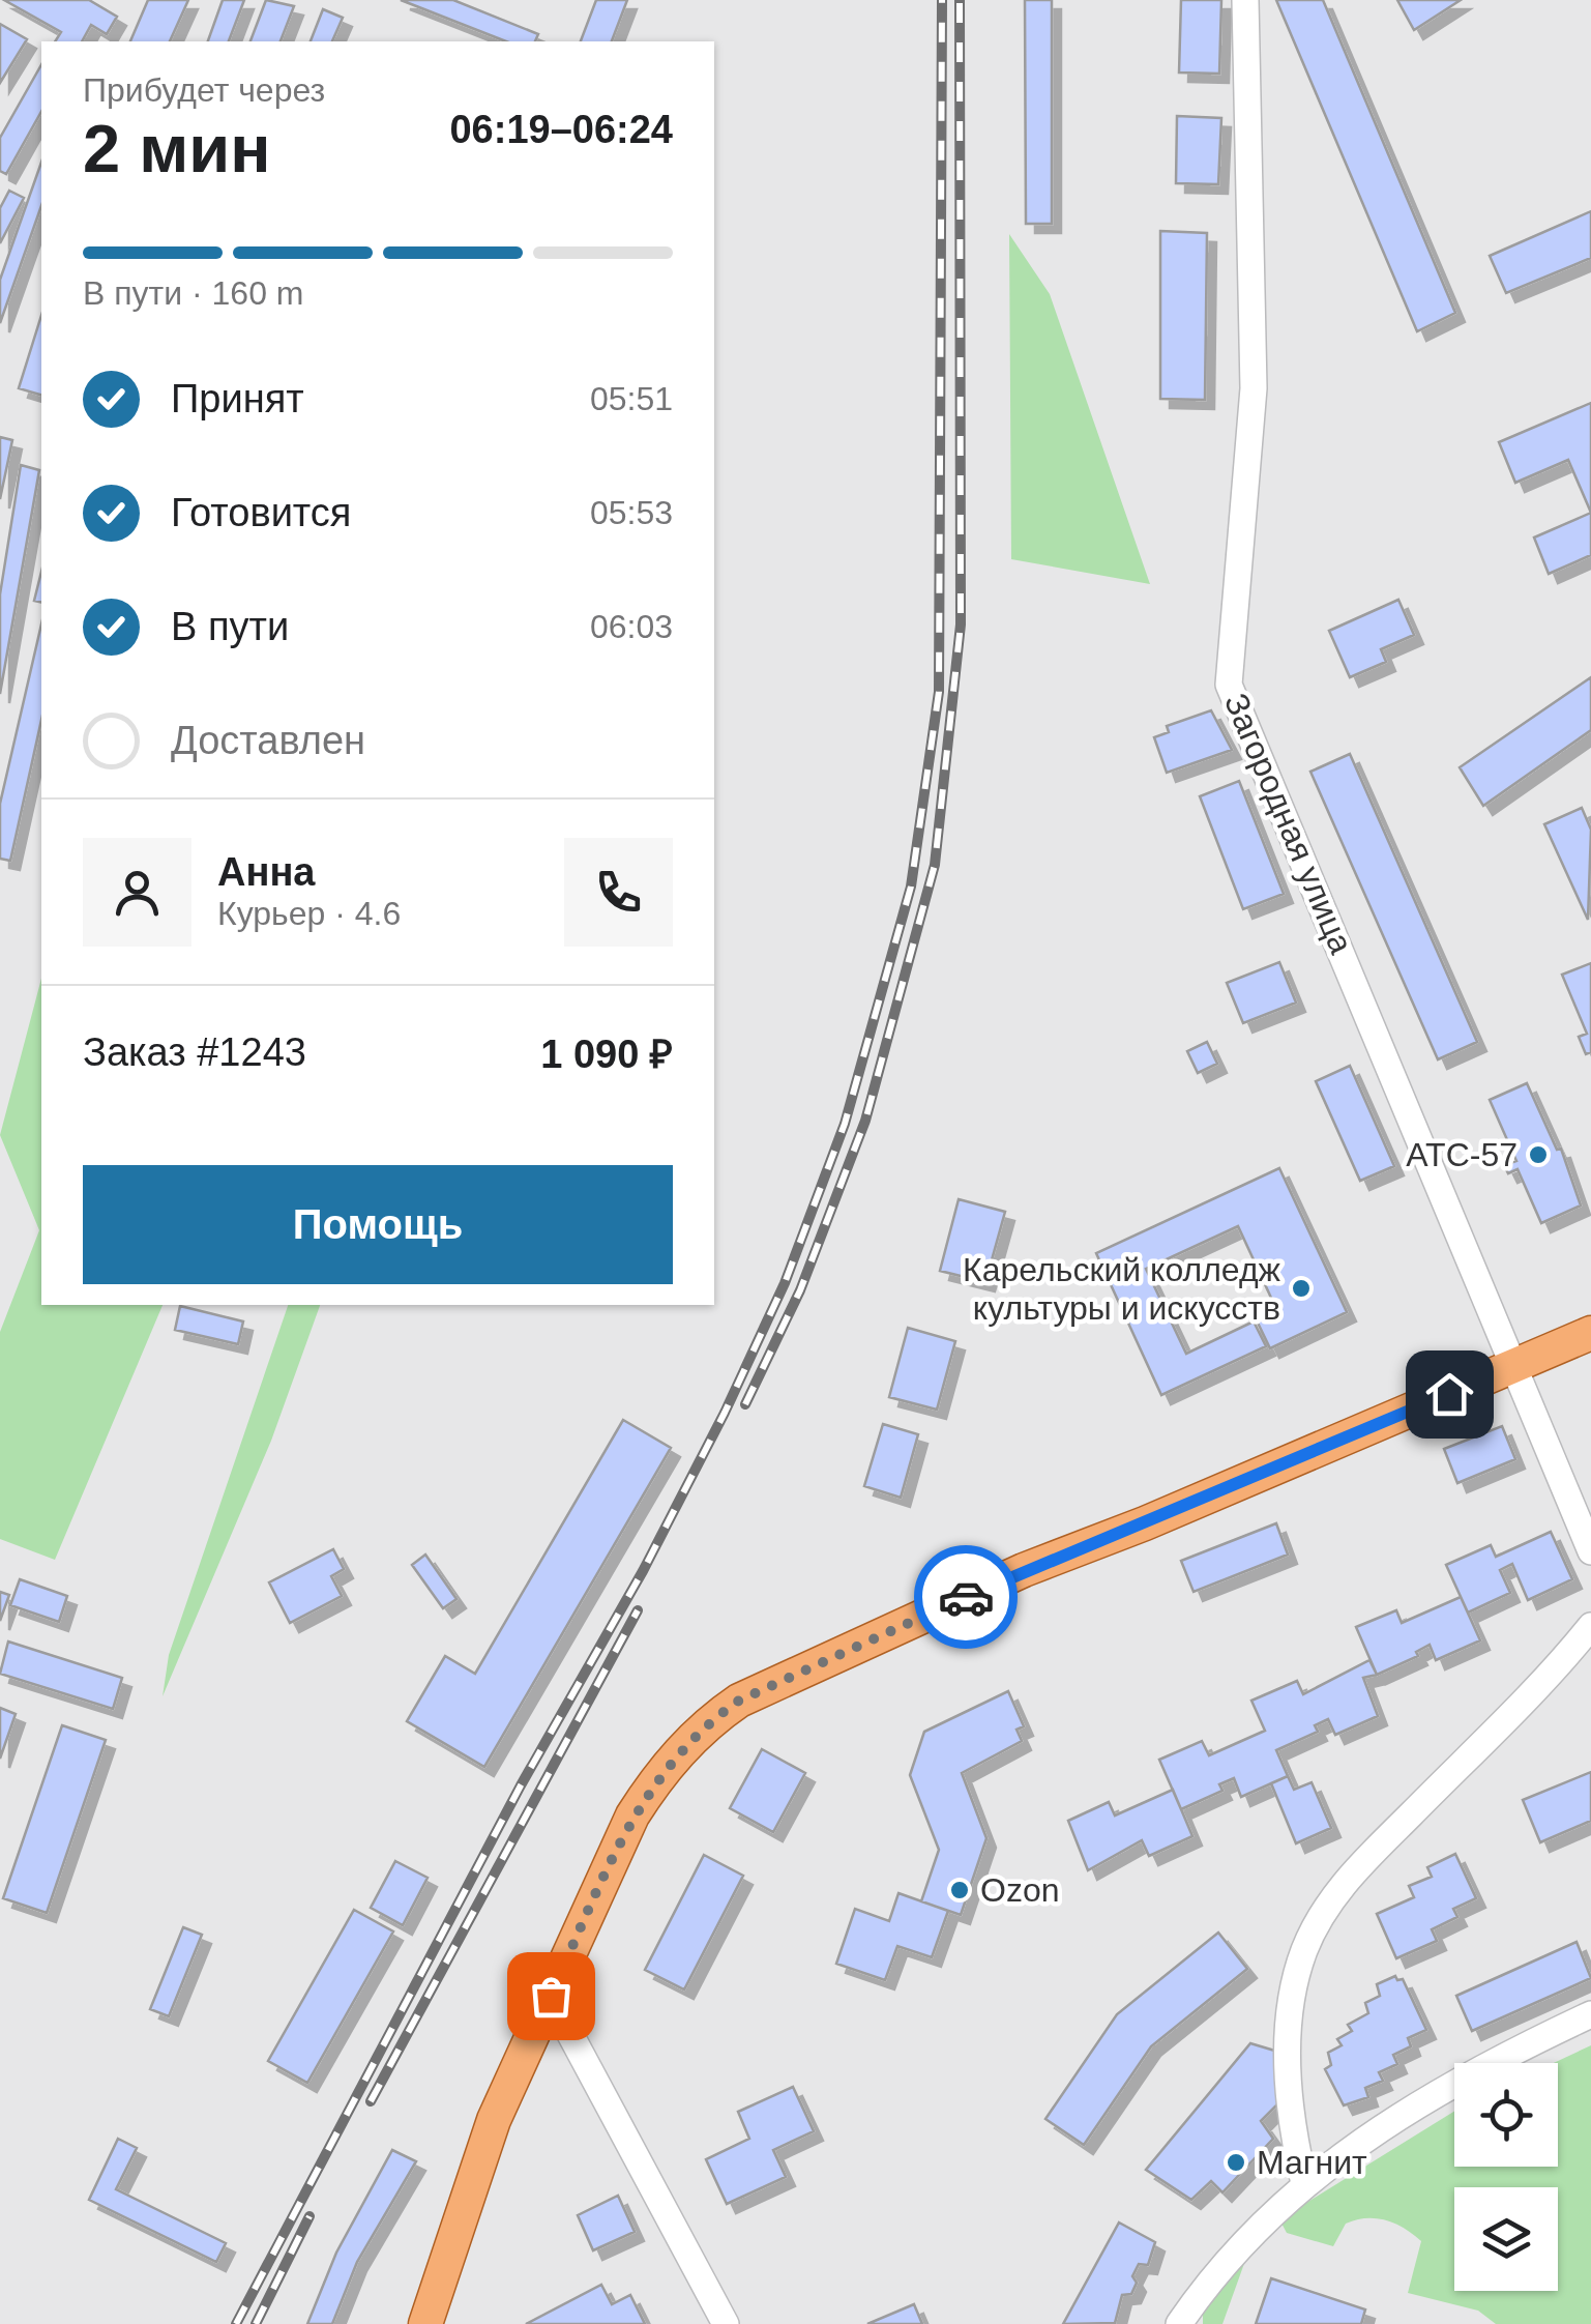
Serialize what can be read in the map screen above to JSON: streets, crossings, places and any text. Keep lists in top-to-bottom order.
{
  "streets": {
    "street": ["Загородная улица"]
  },
  "places": [
    "АТС-57",
    "Карельский колледж культуры и искусств",
    "Ozon",
    "Магнит"
  ],
  "page": {
    "heading": ["2 мин", "Прибудет через", "06:19–06:24"],
    "panel": [
      "Анна",
      "Курьер · 4.6",
      "Заказ #1243",
      "1 090 ₽"
    ],
    "bar": "В пути · 160 m",
    "list": [
      ["Принят", "05:51"],
      ["Готовится", "05:53"],
      ["В пути", "06:03"],
      "Доставлен"
    ],
    "buttons": "Помощь"
  }
}
